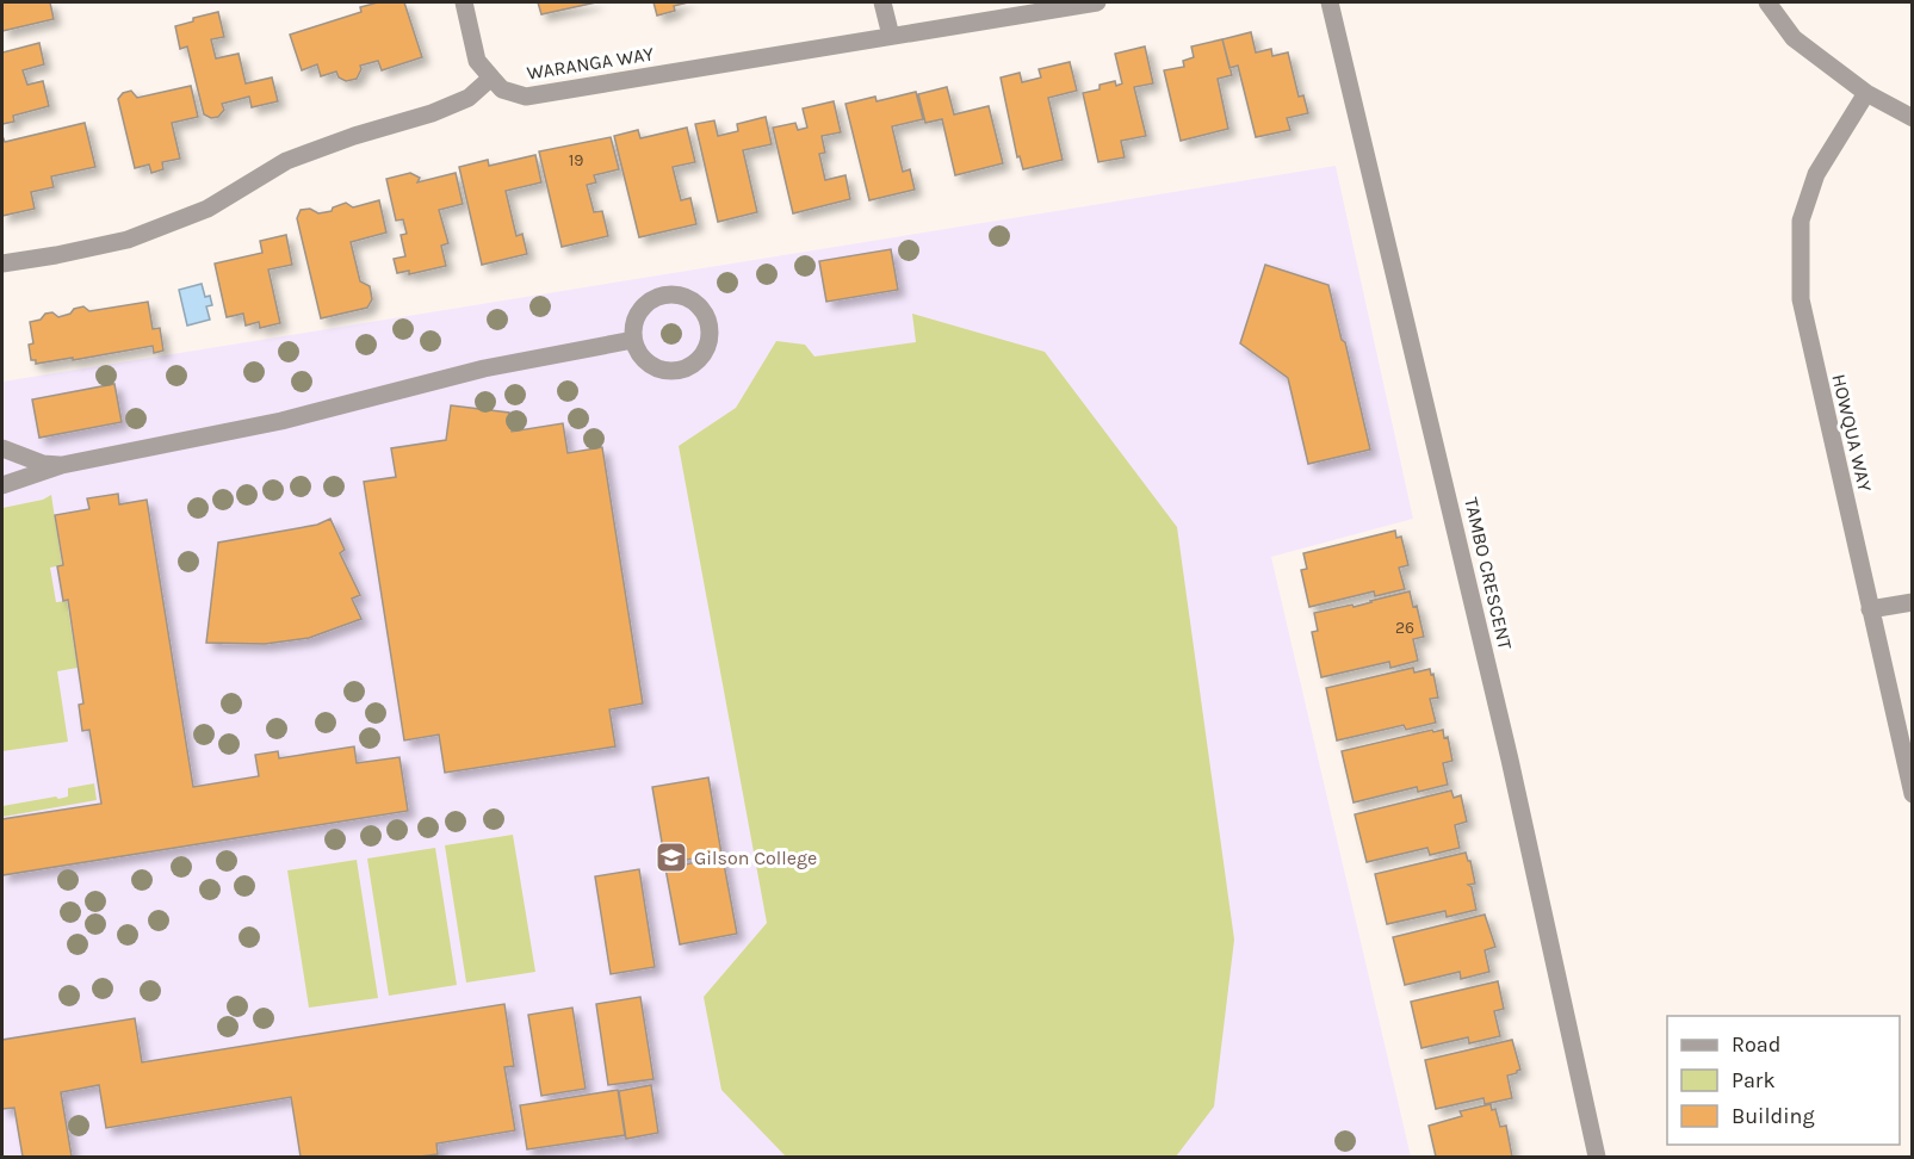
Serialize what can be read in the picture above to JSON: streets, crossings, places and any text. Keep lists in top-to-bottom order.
{
  "streets": {
    "street": ["WARANGA WAY", "HOWQUA WAY", "TAMBO CRESCENT"]
  },
  "places": {
    "school or university": ["Gilson College"]
  },
  "house_numbers": ["19", "26"],
  "legend": ["Road", "Park", "Building"]
}
